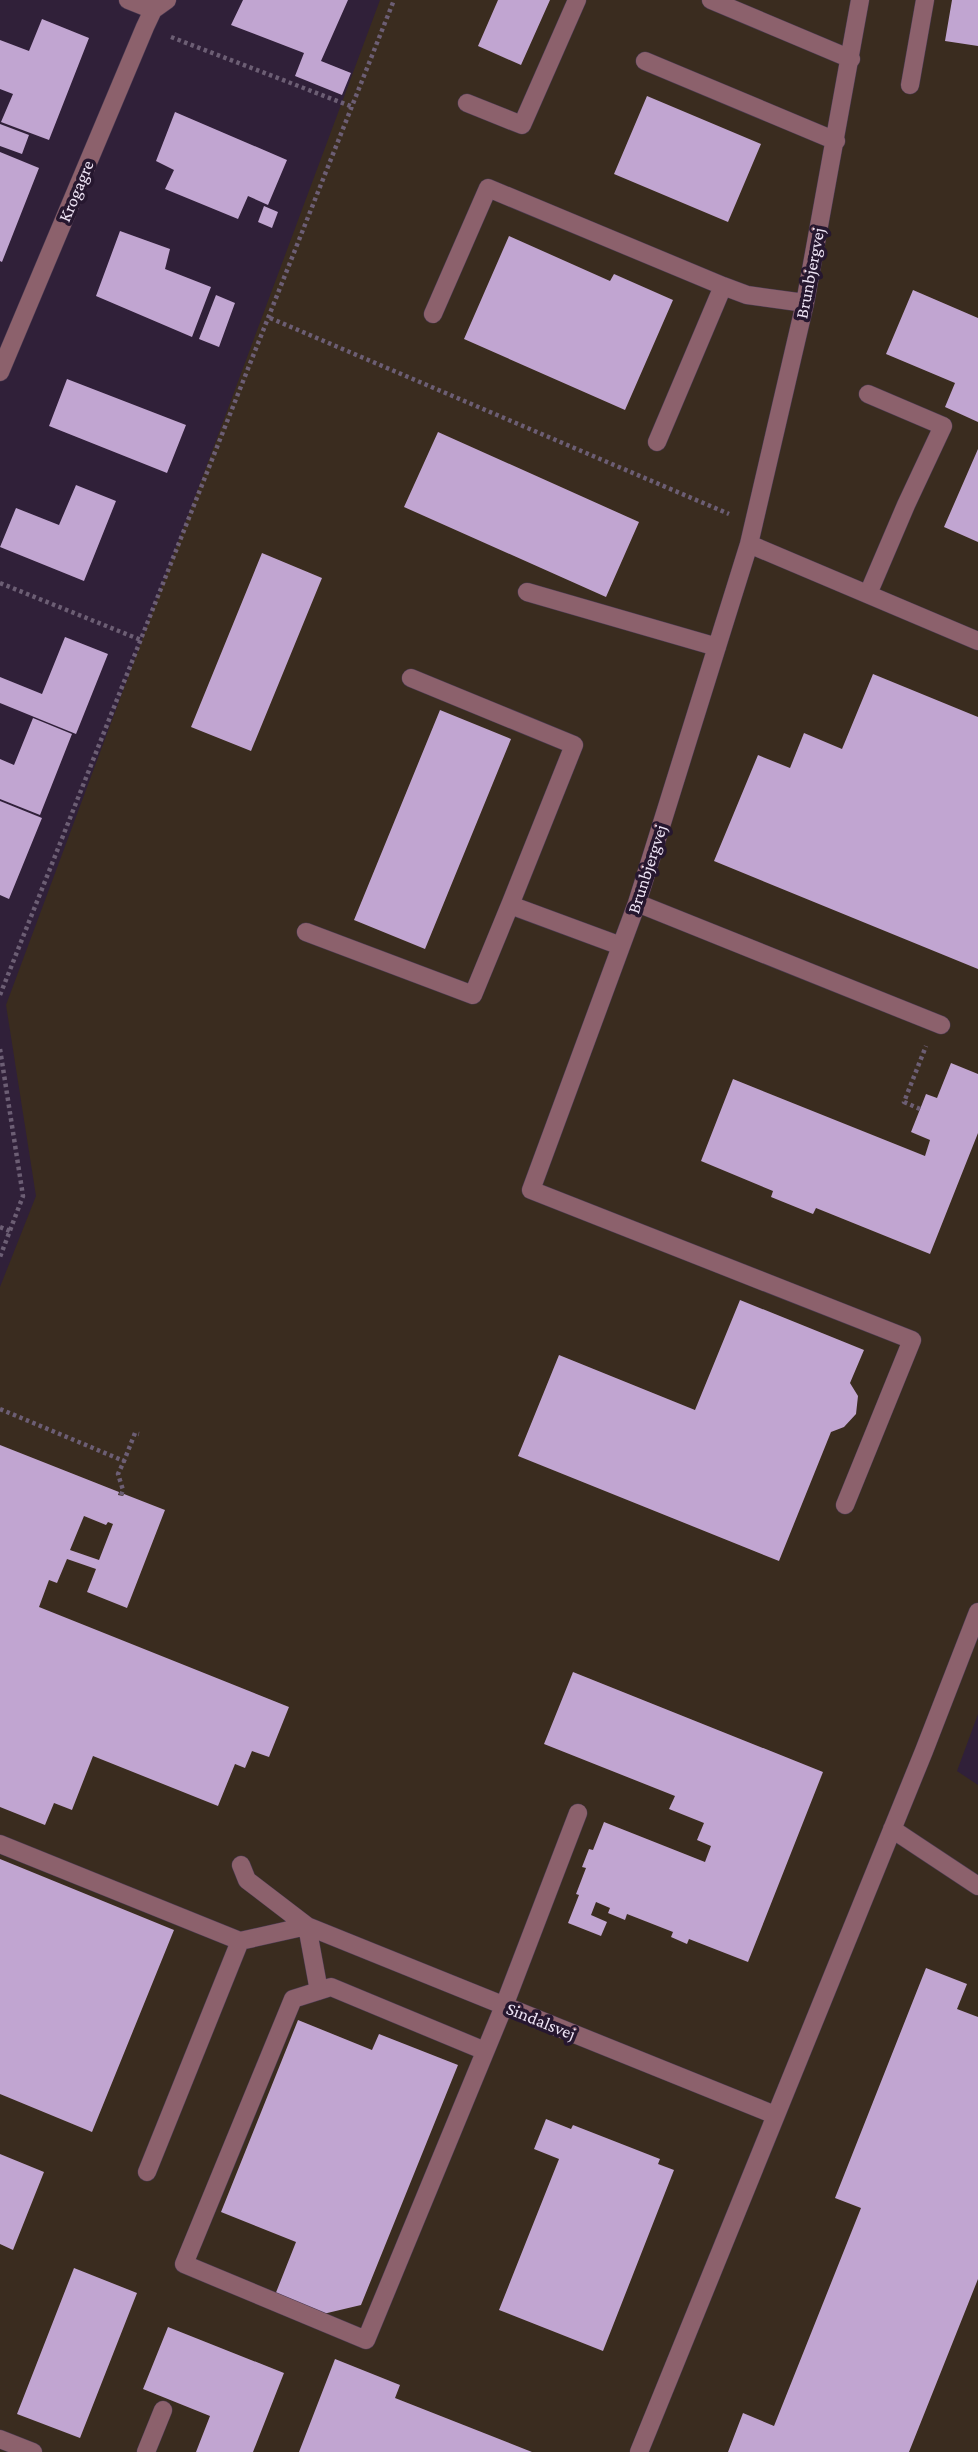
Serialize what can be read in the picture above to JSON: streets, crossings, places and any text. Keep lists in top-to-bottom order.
{
  "streets": {
    "street": ["Krogagre", "Brunbjergvej", "Sindalsvej"]
  }
}
